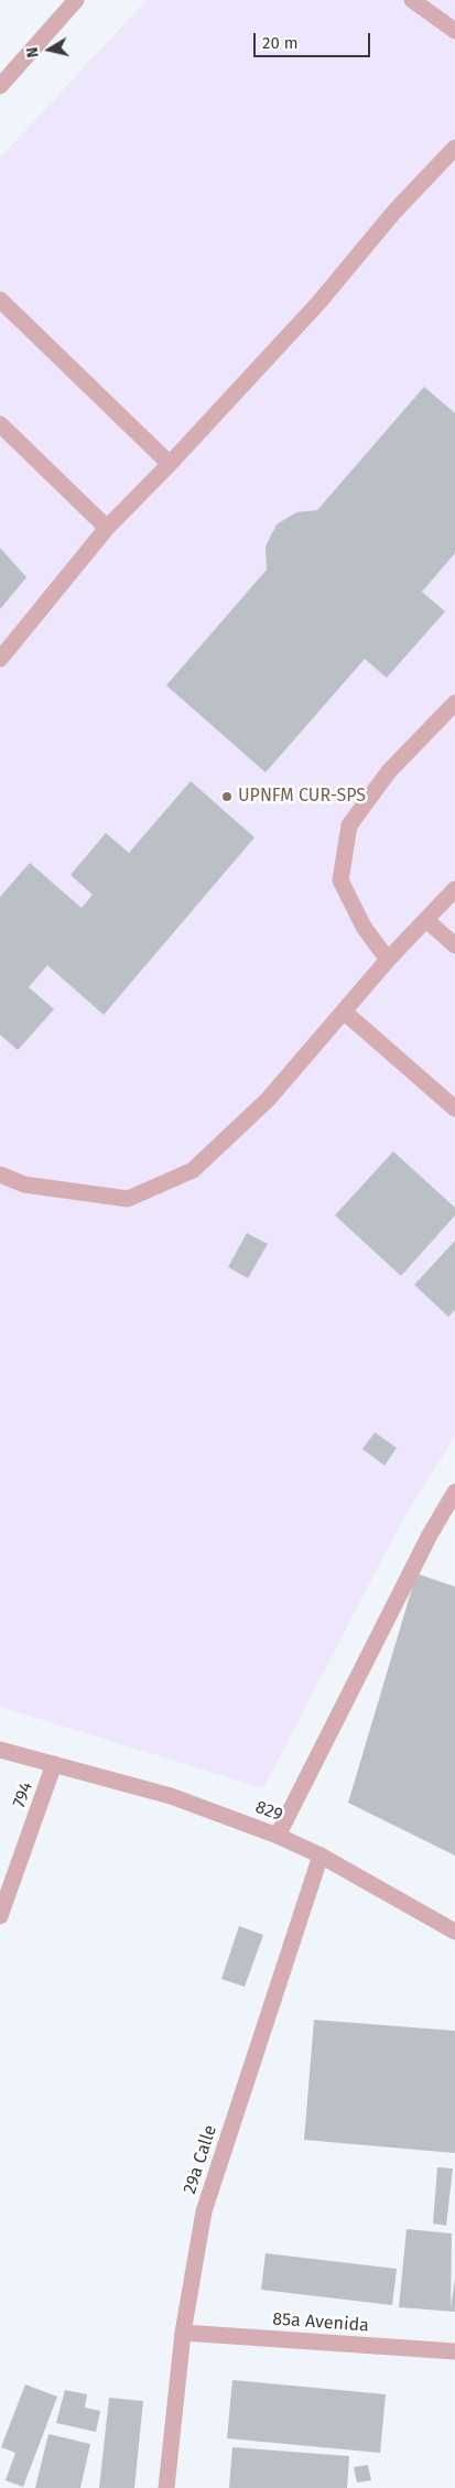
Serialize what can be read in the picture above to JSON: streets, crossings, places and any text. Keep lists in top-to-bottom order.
{
  "streets": {
    "street": [
      "794",
      "829",
      "29a Calle",
      "85a Avenida"
    ]
  },
  "crossings": [
    ["794", "829"],
    ["829", "29a Calle"],
    ["29a Calle", "85a Avenida"]
  ],
  "places": ["UPNFM CUR-SPS"],
  "scale_bar": "20 m",
  "north": "left"
}
